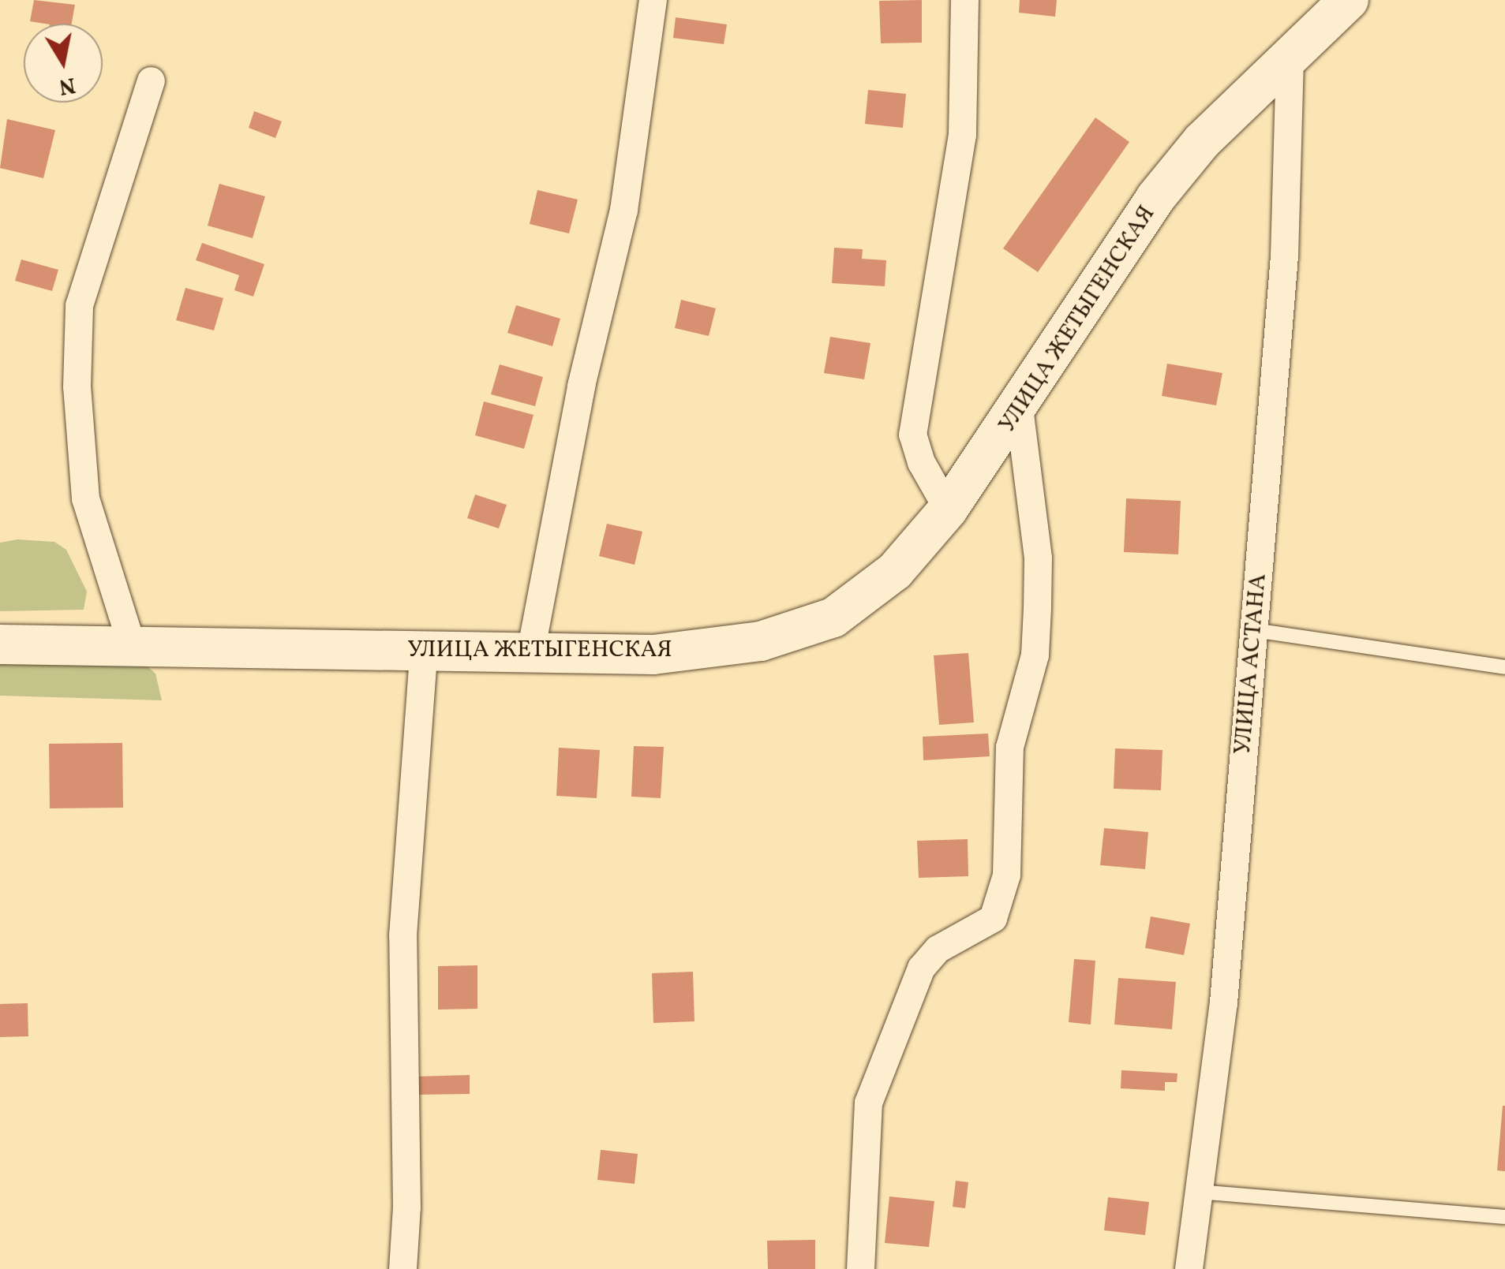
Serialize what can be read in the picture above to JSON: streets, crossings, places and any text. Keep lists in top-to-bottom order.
{
  "streets": {
    "main road": ["УЛИЦА ЖЕТЫГЕНСКАЯ"],
    "street": ["УЛИЦА АСТАНА"]
  },
  "crossings": [
    ["УЛИЦА ЖЕТЫГЕНСКАЯ", "УЛИЦА АСТАНА"]
  ],
  "north": "bottom"
}
